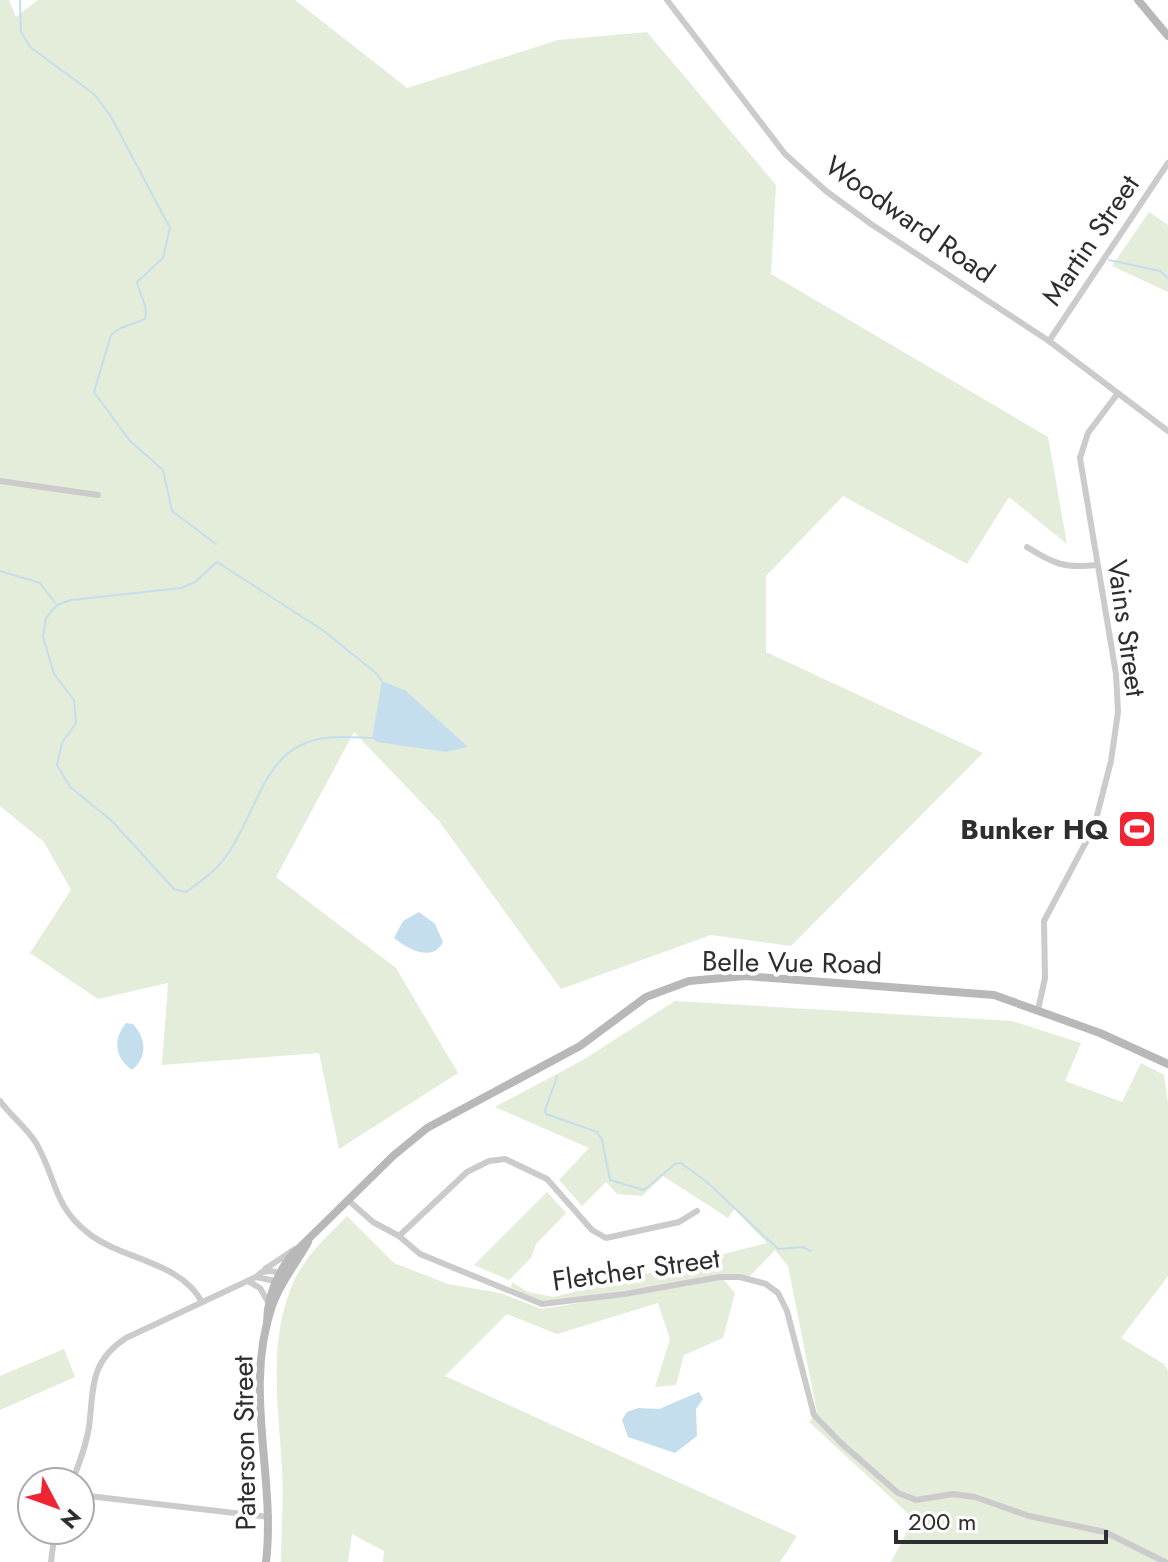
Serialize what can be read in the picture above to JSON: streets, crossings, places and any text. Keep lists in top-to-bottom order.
{
  "streets": {
    "street": [
      "Woodward Road",
      "Martin Street",
      "Vains Street",
      "Belle Vue Road",
      "Fletcher Street",
      "Paterson Street"
    ]
  },
  "crossings": [
    ["Woodward Road", "Martin Street"],
    ["Woodward Road", "Vains Street"],
    ["Vains Street", "Belle Vue Road"],
    ["Belle Vue Road", "Fletcher Street"],
    ["Belle Vue Road", "Paterson Street"]
  ],
  "places": {
    "sports": ["Bunker HQ"]
  },
  "scale_bar": "200 m",
  "north": "bottom right"
}
